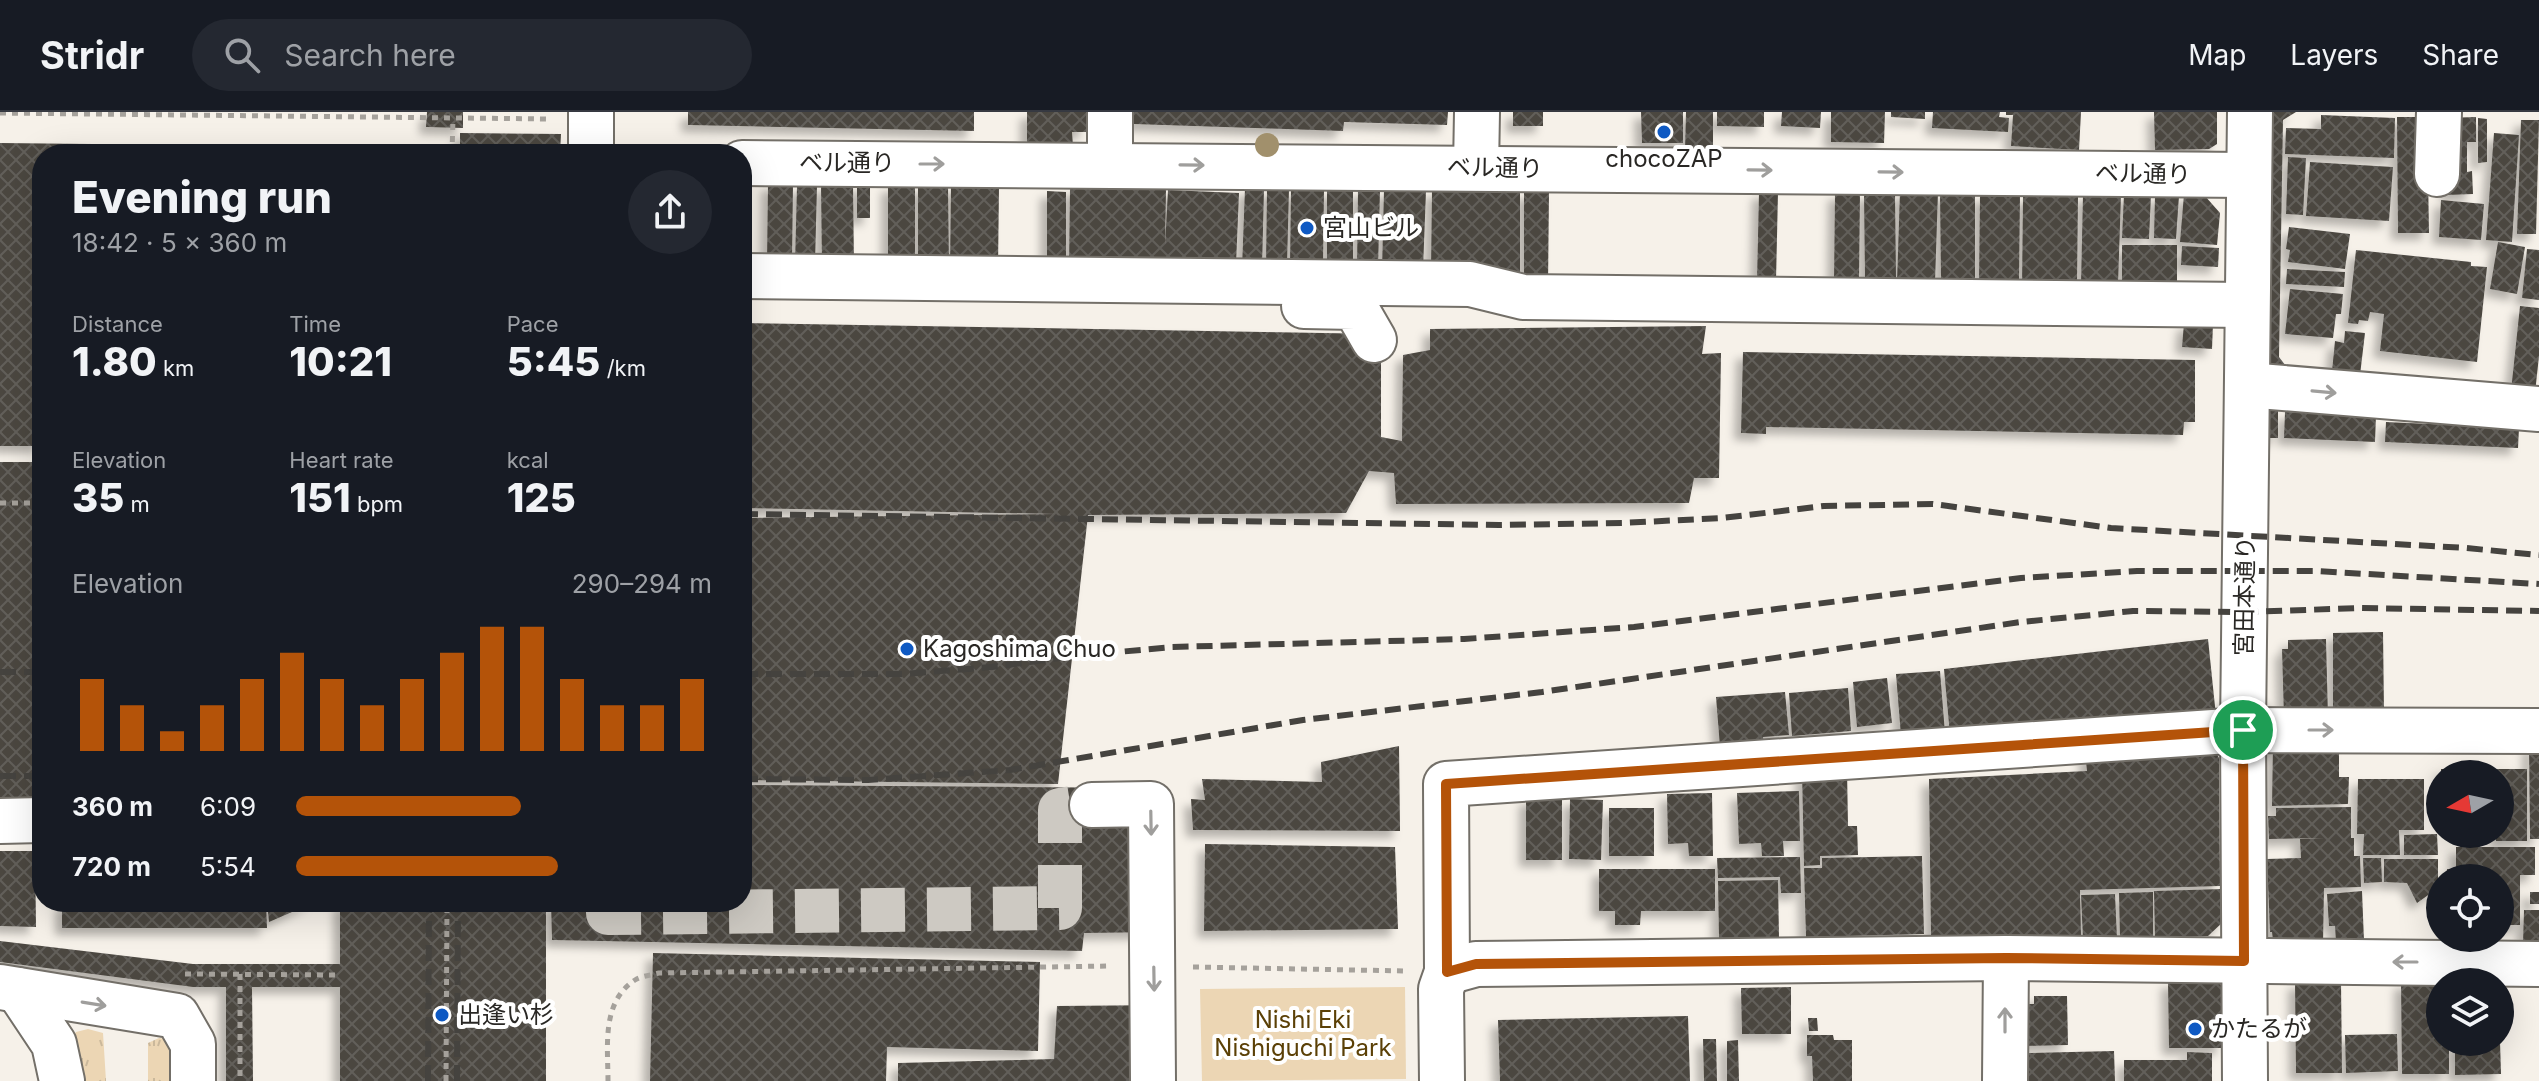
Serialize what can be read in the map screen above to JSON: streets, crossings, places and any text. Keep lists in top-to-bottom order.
{
  "streets": {
    "street": ["ベル通り", "宮田本通り"]
  },
  "crossings": [
    ["ベル通り", "宮田本通り"]
  ],
  "parks": ["Nishi Eki Nishiguchi Park"],
  "places": [
    "chocoZAP",
    "宮山ビル",
    "Kagoshima Chuo",
    "出逢い杉",
    "かたるが"
  ],
  "north": "left",
  "page": {
    "header": "Stridr",
    "search": "Search here",
    "nav": ["Map", "Layers", "Share"],
    "heading": ["Evening run", "18:42 · 5 × 360 m"],
    "stats": [
      ["Distance", "1.80 km"],
      ["Time", "10:21"],
      ["Pace", "5:45 /km"],
      ["Elevation", "35 m"],
      ["Heart rate", "151 bpm"],
      ["kcal", "125"]
    ],
    "chart": ["Elevation", "290–294 m"],
    "list": [
      {
        "name": "360 m",
        "note": "6:09"
      },
      {
        "name": "720 m",
        "note": "5:54"
      }
    ]
  }
}
